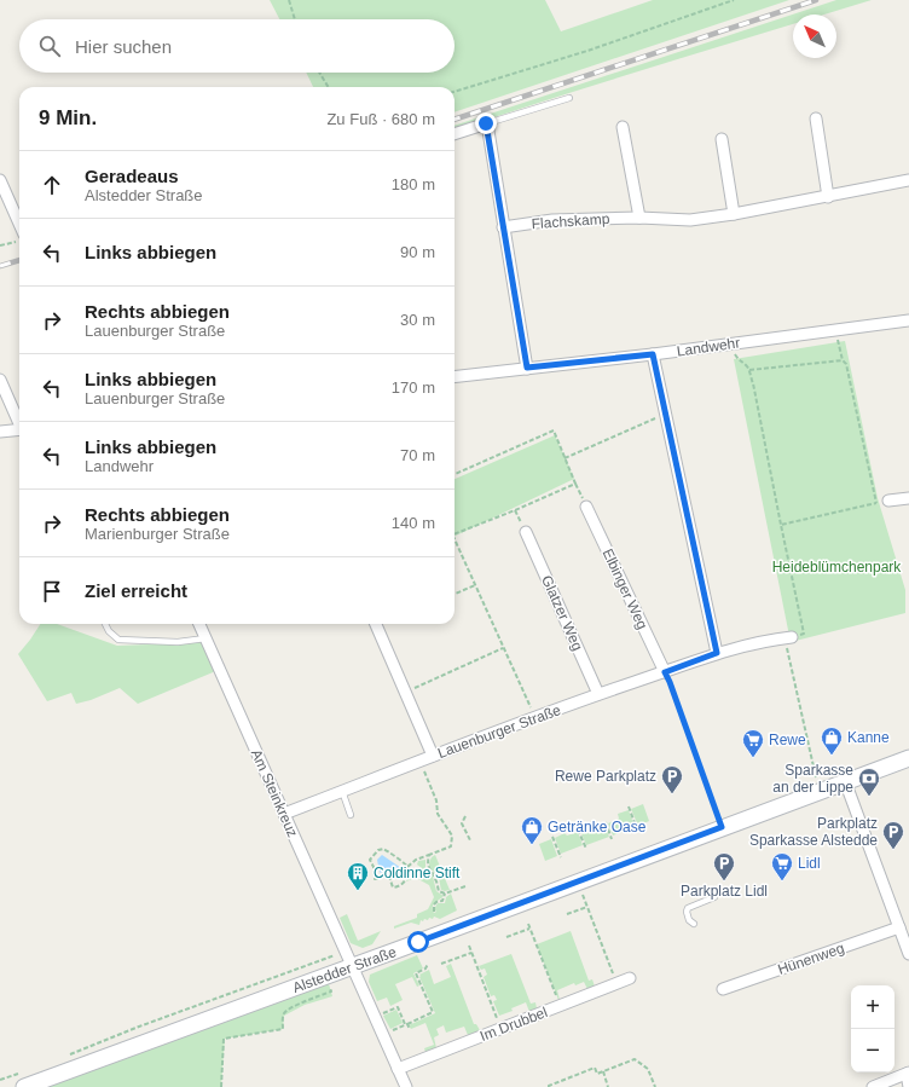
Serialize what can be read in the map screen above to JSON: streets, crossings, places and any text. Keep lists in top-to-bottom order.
{
  "streets": {
    "street": [
      "Flachskamp",
      "Landwehr",
      "Elbinger Weg",
      "Glatzer Weg",
      "Lauenburger Straße",
      "Am Steinkreuz",
      "Hünenweg",
      "Alstedder Straße",
      "Im Drubbel"
    ]
  },
  "crossings": [
    ["Elbinger Weg", "Lauenburger Straße"],
    ["Glatzer Weg", "Lauenburger Straße"],
    ["Lauenburger Straße", "Am Steinkreuz"],
    ["Am Steinkreuz", "Alstedder Straße"]
  ],
  "parks": ["Heideblümchenpark"],
  "places": {
    "shop": ["Kanne", "Getränke Oase"],
    "supermarket": ["Rewe", "Lidl"],
    "parking": ["Rewe Parkplatz", "Parkplatz Sparkasse Alstedde", "Parkplatz Lidl"],
    "bank": ["Sparkasse an der Lippe"],
    "building": ["Coldinne Stift"]
  },
  "north": "top left",
  "page": {
    "search": "Hier suchen",
    "heading": ["9 Min.", "Zu Fuß · 680 m"],
    "list": [
      ["Geradeaus", "Alstedder Straße", "180 m"],
      ["Links abbiegen", "90 m"],
      ["Rechts abbiegen", "Lauenburger Straße", "30 m"],
      ["Links abbiegen", "Lauenburger Straße", "170 m"],
      ["Links abbiegen", "Landwehr", "70 m"],
      ["Rechts abbiegen", "Marienburger Straße", "140 m"],
      "Ziel erreicht"
    ],
    "map_buttons": ["+", "−"]
  }
}
